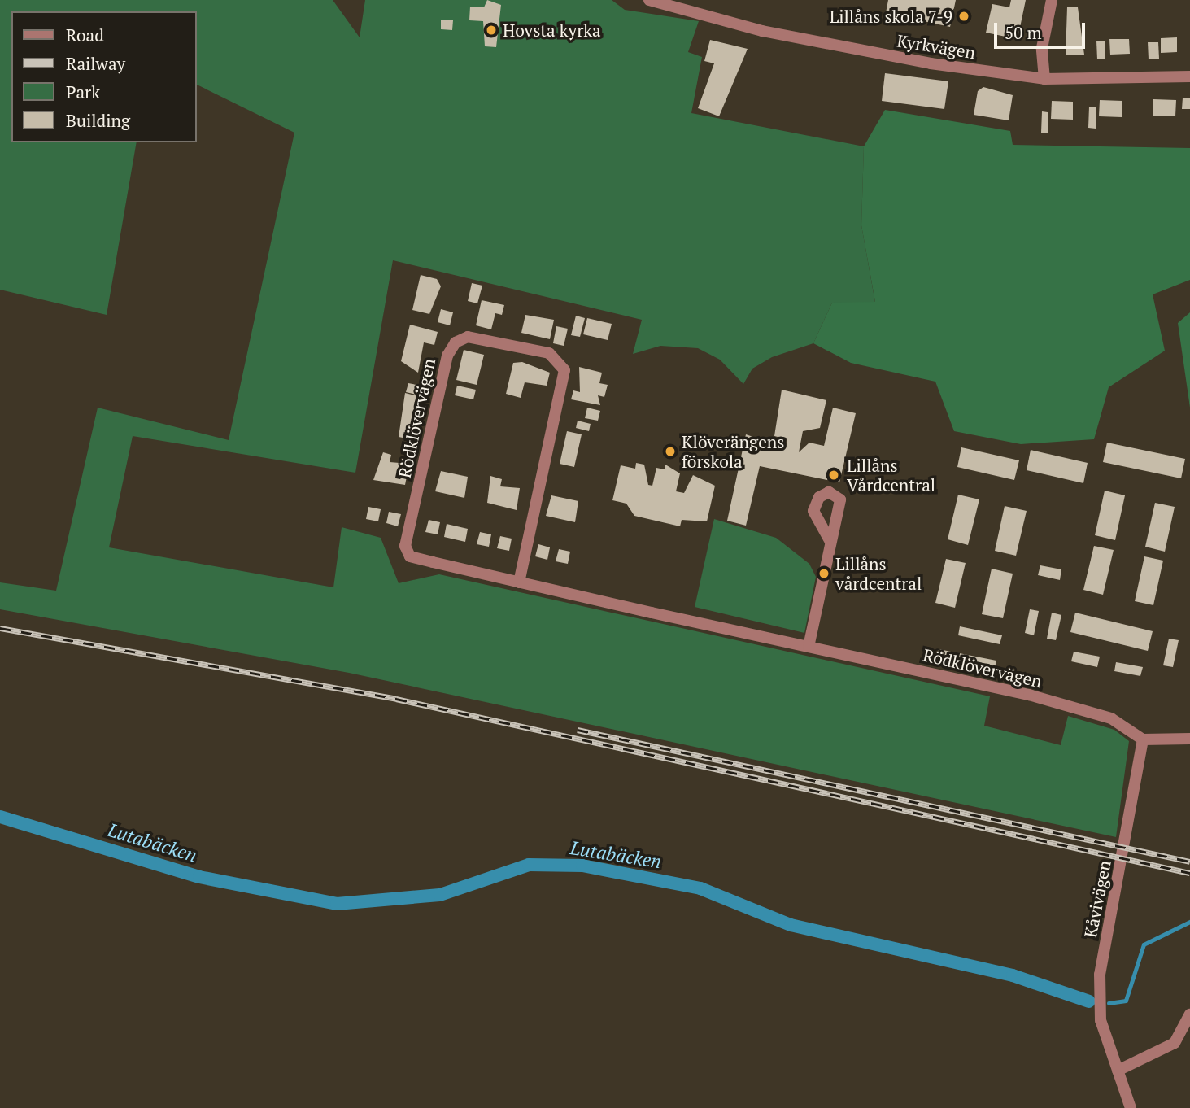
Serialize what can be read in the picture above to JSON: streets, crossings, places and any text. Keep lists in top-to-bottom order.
{
  "streets": {
    "street": ["Kyrkvägen", "Rödklövervägen", "Kåvivägen"]
  },
  "crossings": [
    ["Rödklövervägen", "Kåvivägen"]
  ],
  "water": ["Lutabäcken"],
  "places": [
    "Lillåns skola 7-9",
    "Hovsta kyrka",
    "Klöverängens förskola",
    "Lillåns Vårdcentral",
    "Lillåns vårdcentral"
  ],
  "legend": [
    "Road",
    "Railway",
    "Park",
    "Building"
  ],
  "scale_bar": "50 m"
}
